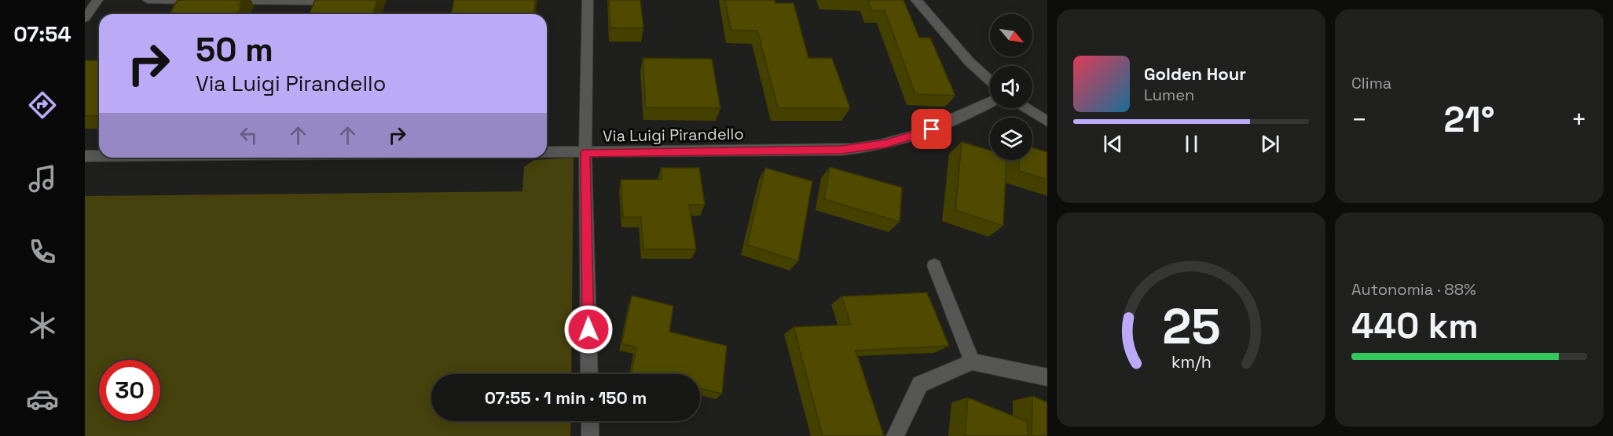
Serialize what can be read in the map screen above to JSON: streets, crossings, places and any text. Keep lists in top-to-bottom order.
{
  "streets": {
    "street": ["Via Luigi Pirandello"]
  },
  "north": "bottom right",
  "page": {
    "tabs": "07:54",
    "tile": [
      "Clima",
      ["Autonomia · 88%", "440 km"]
    ],
    "turn": ["50 m", "Via Luigi Pirandello"],
    "song": ["Golden Hour", "Lumen"],
    "heat": ["−", "21°", "+"],
    "limit": "30",
    "trip": "07:55 · 1 min · 150 m",
    "gauge": ["25", "km/h"]
  }
}
